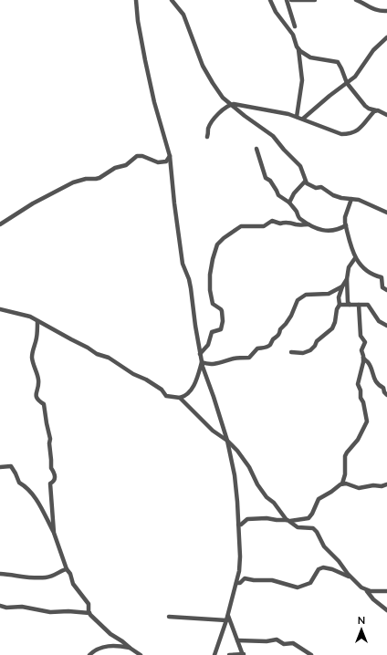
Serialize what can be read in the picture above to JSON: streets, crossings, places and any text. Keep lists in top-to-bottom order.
{
  "north": "top"
}
